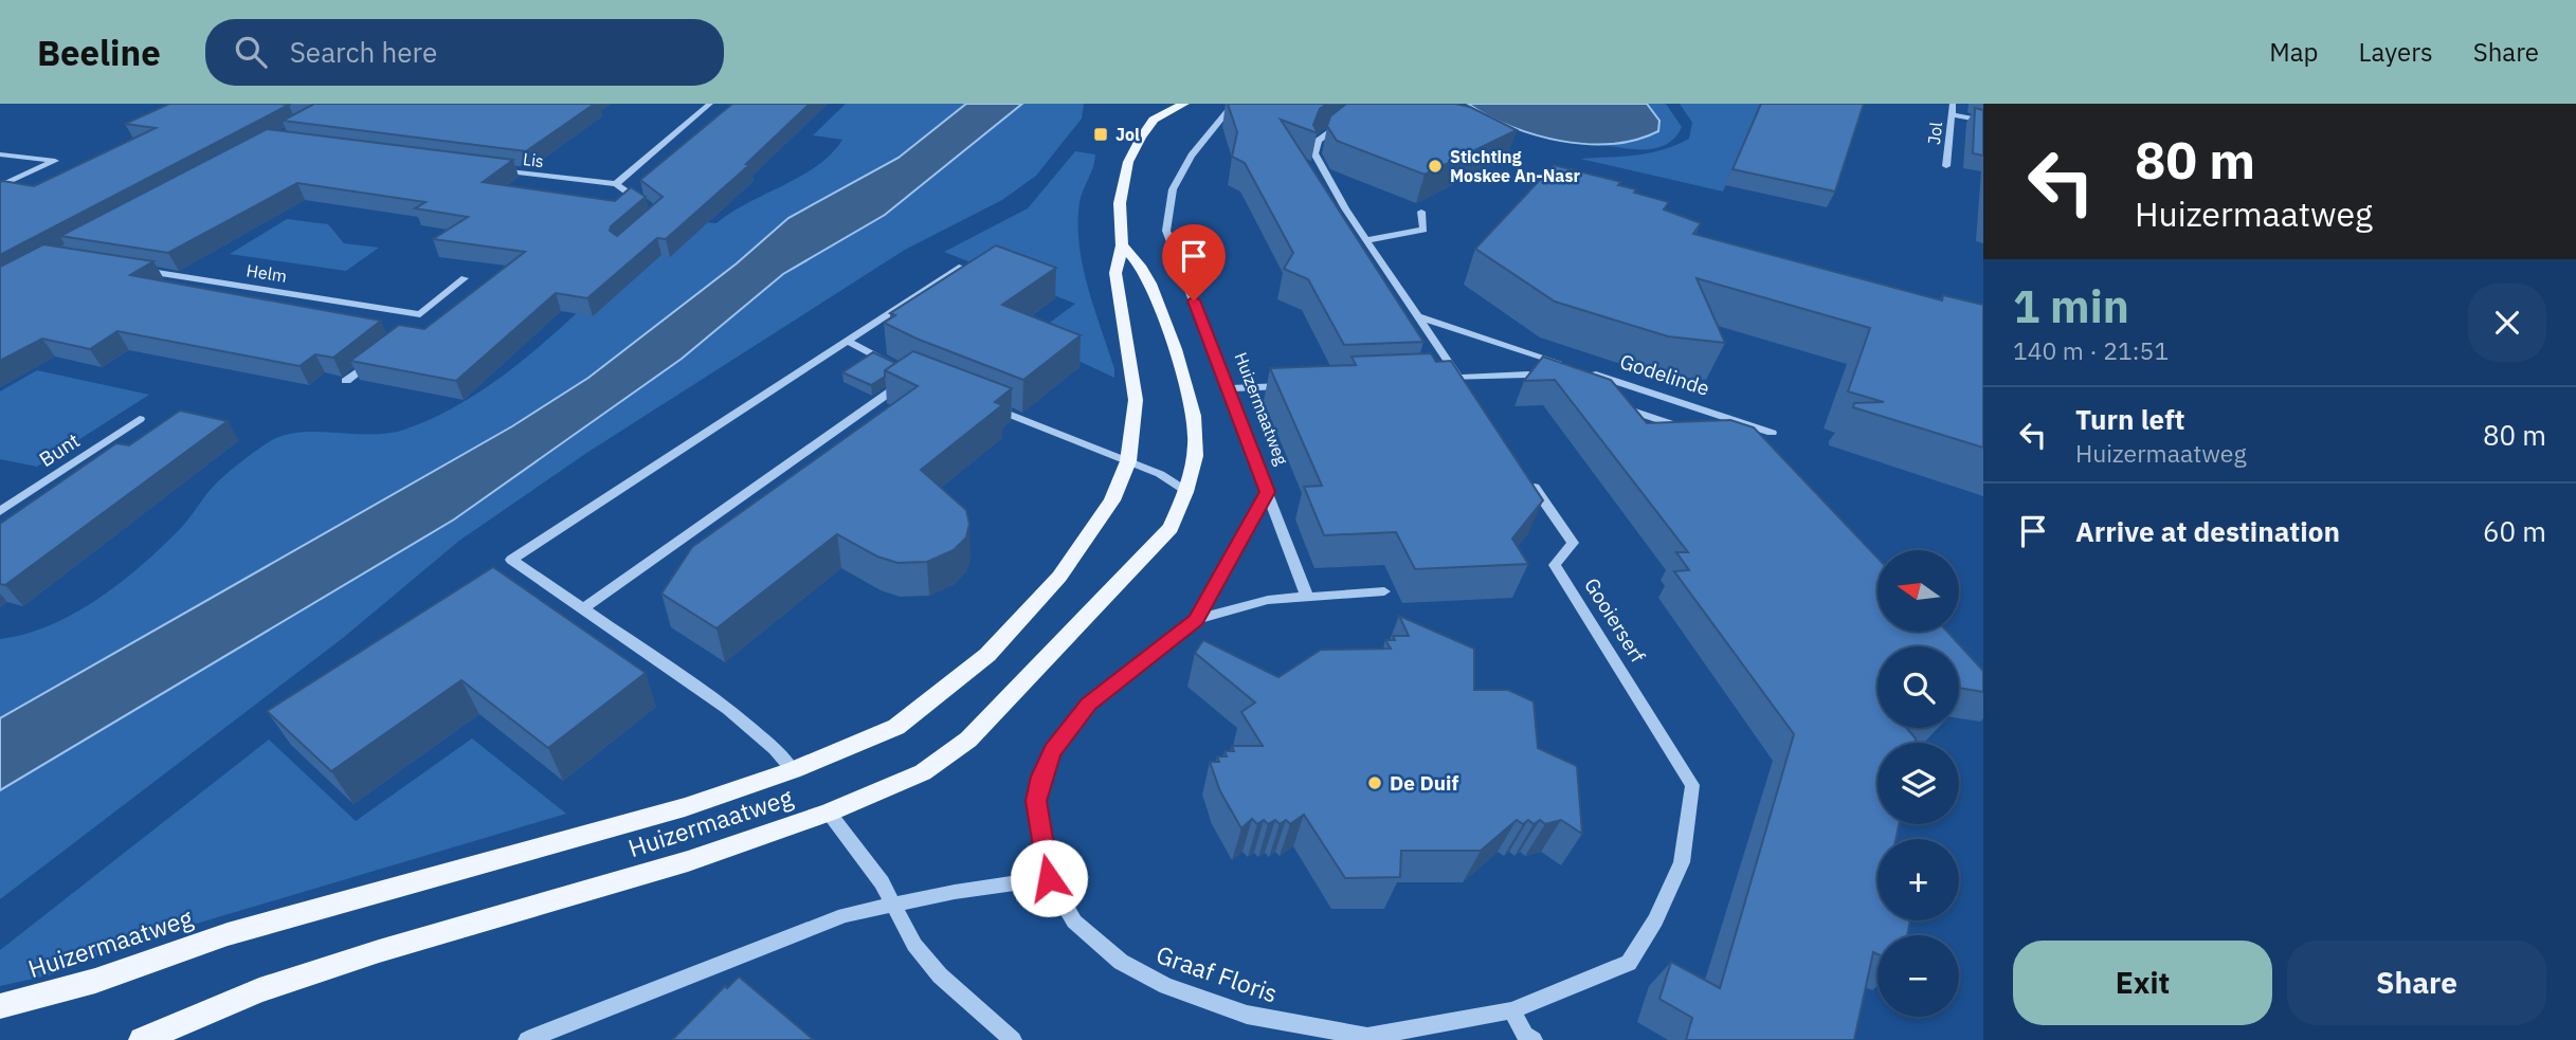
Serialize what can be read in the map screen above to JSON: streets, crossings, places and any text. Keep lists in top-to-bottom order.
{
  "streets": {
    "main road": ["Huizermaatweg"],
    "street": [
      "Jol",
      "Lis",
      "Helm",
      "Godelinde",
      "Bunt",
      "Gooierserf",
      "Graaf Floris"
    ]
  },
  "crossings": [
    ["Huizermaatweg", "Graaf Floris"],
    ["Gooierserf", "Graaf Floris"]
  ],
  "places": {
    "transit": ["Jol"],
    "other": ["Stichting Moskee An-Nasr", "De Duif"]
  },
  "north": "left",
  "page": {
    "header": "Beeline",
    "search": "Search here",
    "nav": ["Map", "Layers", "Share"],
    "turn": ["80 m", "Huizermaatweg"],
    "heading": ["1 min", "140 m · 21:51"],
    "list": [
      {
        "name": "Turn left",
        "note": "Huizermaatweg",
        "value": "80 m"
      },
      {
        "name": "Arrive at destination",
        "value": "60 m"
      }
    ],
    "map_buttons": ["+", "−"],
    "buttons": ["Exit", "Share"]
  }
}
